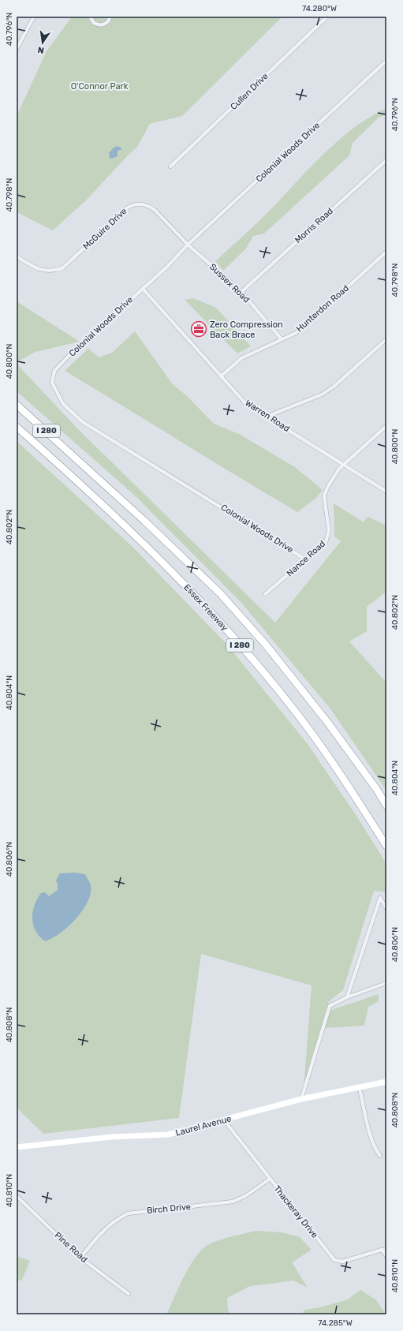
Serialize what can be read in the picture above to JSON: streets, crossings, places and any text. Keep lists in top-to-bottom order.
{
  "streets": {
    "highway": ["I 280", "Essex Freeway"],
    "main road": ["Laurel Avenue"],
    "street": [
      "Cullen Drive",
      "Colonial Woods Drive",
      "Morris Road",
      "McGuire Drive",
      "Sussex Road",
      "Hunterdon Road",
      "Warren Road",
      "Nance Road",
      "Birch Drive",
      "Thackeray Drive",
      "Pine Road"
    ]
  },
  "crossings": [
    ["Colonial Woods Drive", "McGuire Drive"],
    ["Colonial Woods Drive", "Sussex Road"],
    ["Colonial Woods Drive", "Warren Road"],
    ["Colonial Woods Drive", "Nance Road"],
    ["Morris Road", "Sussex Road"],
    ["McGuire Drive", "Sussex Road"],
    ["Sussex Road", "Hunterdon Road"],
    ["Hunterdon Road", "Warren Road"],
    ["Warren Road", "Nance Road"],
    ["Laurel Avenue", "Thackeray Drive"],
    ["Birch Drive", "Thackeray Drive"],
    ["Birch Drive", "Pine Road"]
  ],
  "parks": ["O'Connor Park"],
  "places": {
    "office": ["Zero Compression Back Brace"]
  },
  "north": "bottom",
  "coordinates": [
    "74.280°W",
    "40.796°N",
    "40.798°N",
    "40.800°N",
    "40.802°N",
    "40.804°N",
    "40.806°N",
    "40.808°N",
    "40.810°N",
    "74.285°W"
  ]
}
